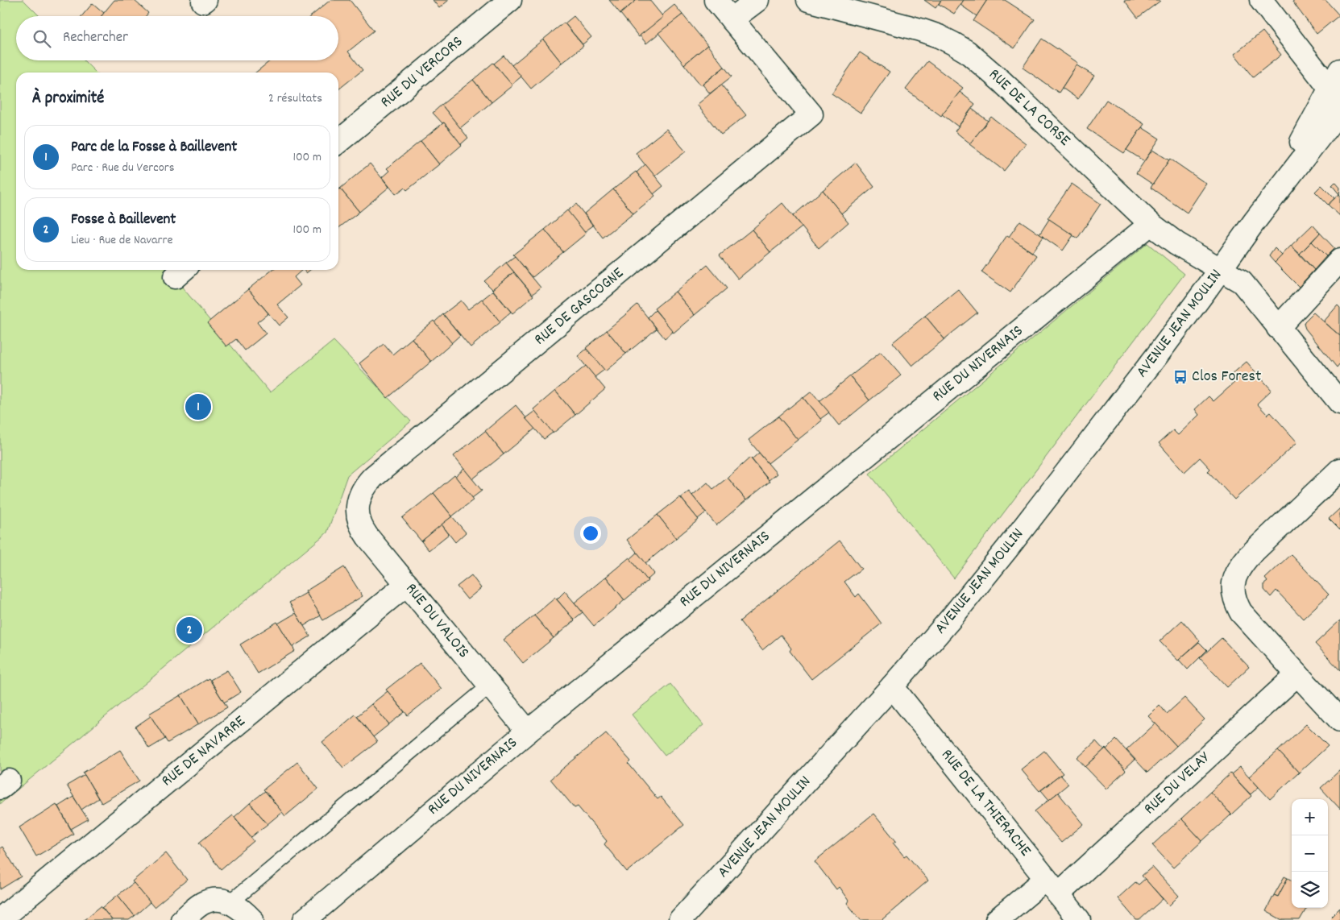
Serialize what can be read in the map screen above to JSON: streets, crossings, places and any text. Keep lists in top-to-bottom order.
{
  "streets": {
    "street": [
      "RUE DU VERCORS",
      "RUE DE LA CORSE",
      "RUE DE GASCOGNE",
      "AVENUE JEAN MOULIN",
      "RUE DU NIVERNAIS",
      "RUE DU VALOIS",
      "RUE DE NAVARRE",
      "RUE DU VELAY",
      "RUE DE LA THIERACHE"
    ]
  },
  "crossings": [
    ["RUE DE LA CORSE", "AVENUE JEAN MOULIN"],
    ["RUE DE LA CORSE", "RUE DU NIVERNAIS"],
    ["RUE DE GASCOGNE", "RUE DU VALOIS"],
    ["AVENUE JEAN MOULIN", "RUE DE LA THIERACHE"],
    ["RUE DU NIVERNAIS", "RUE DU VALOIS"],
    ["RUE DU VALOIS", "RUE DE NAVARRE"],
    ["RUE DU VELAY", "RUE DE LA THIERACHE"]
  ],
  "places": {
    "bus stop": ["Clos Forest"]
  },
  "page": {
    "search": "Rechercher",
    "heading": ["À proximité", "2 résultats"],
    "list": [
      {
        "mark": "1",
        "name": "Parc de la Fosse à Baillevent",
        "note": "Parc · Rue du Vercors",
        "value": "100 m"
      },
      {
        "mark": "2",
        "name": "Fosse à Baillevent",
        "note": "Lieu · Rue de Navarre",
        "value": "100 m"
      }
    ],
    "pins": ["1", "2"],
    "map_buttons": ["+", "−"]
  }
}
